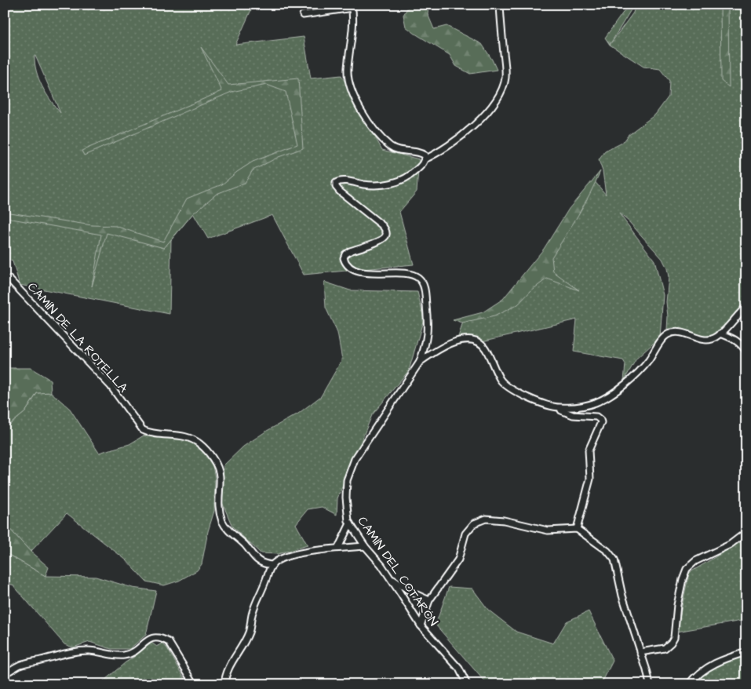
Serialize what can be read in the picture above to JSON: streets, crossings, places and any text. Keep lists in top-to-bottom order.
{
  "streets": {
    "street": ["CAMÍN DE LA ROTELLA", "CAMÍN DEL COTARÓN"]
  }
}
